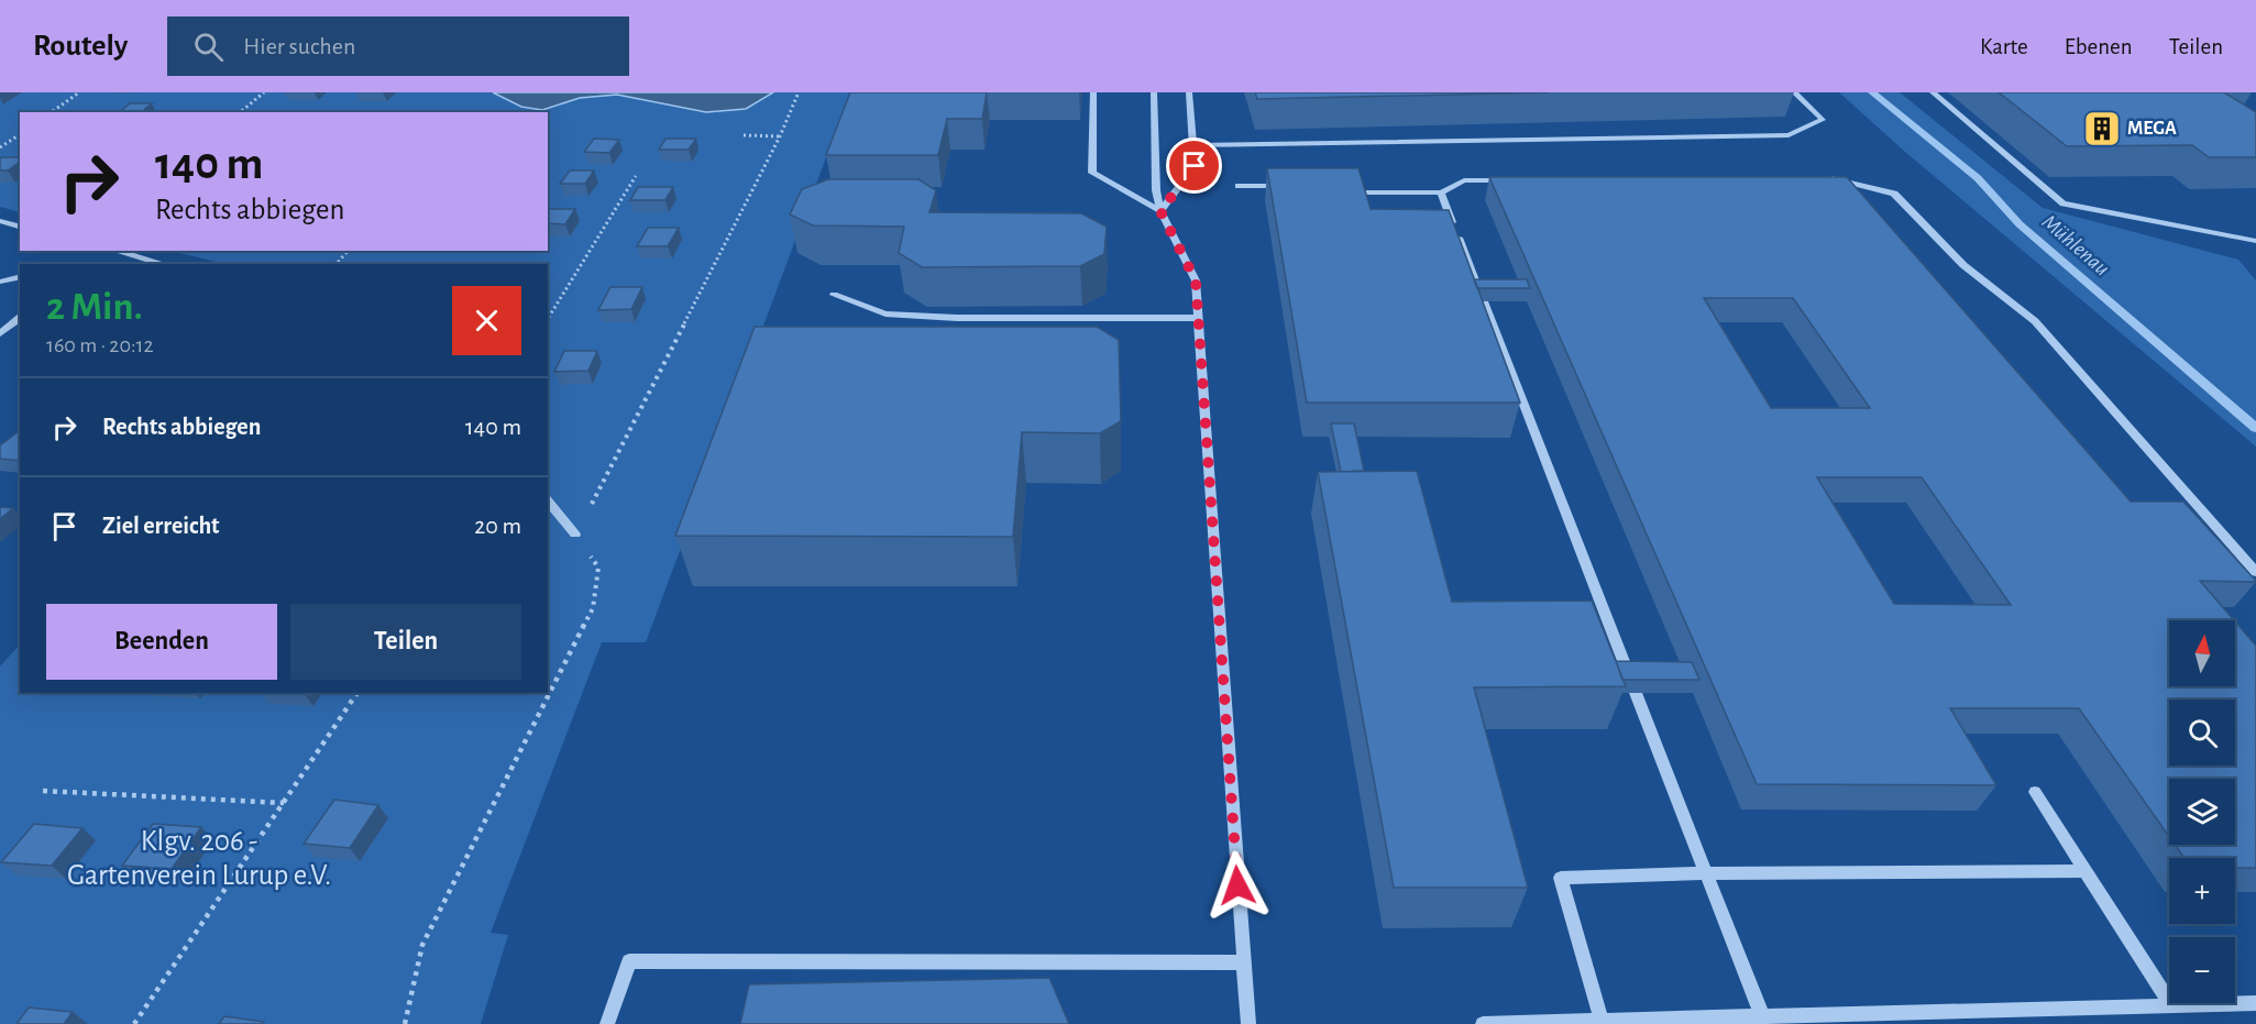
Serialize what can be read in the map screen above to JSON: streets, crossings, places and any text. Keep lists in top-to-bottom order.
{
  "water": ["Mühlenau"],
  "parks": ["Klgv. 206 - Gartenverein Lurup e.V."],
  "places": {
    "building": ["MEGA"]
  },
  "north": "top",
  "page": {
    "header": "Routely",
    "search": "Hier suchen",
    "nav": ["Karte", "Ebenen", "Teilen"],
    "turn": ["140 m", "Rechts abbiegen"],
    "heading": ["2 Min.", "160 m · 20:12"],
    "list": [
      {
        "name": "Rechts abbiegen",
        "value": "140 m"
      },
      {
        "name": "Ziel erreicht",
        "value": "20 m"
      }
    ],
    "buttons": ["Beenden", "Teilen"],
    "map_buttons": ["+", "−"]
  }
}
